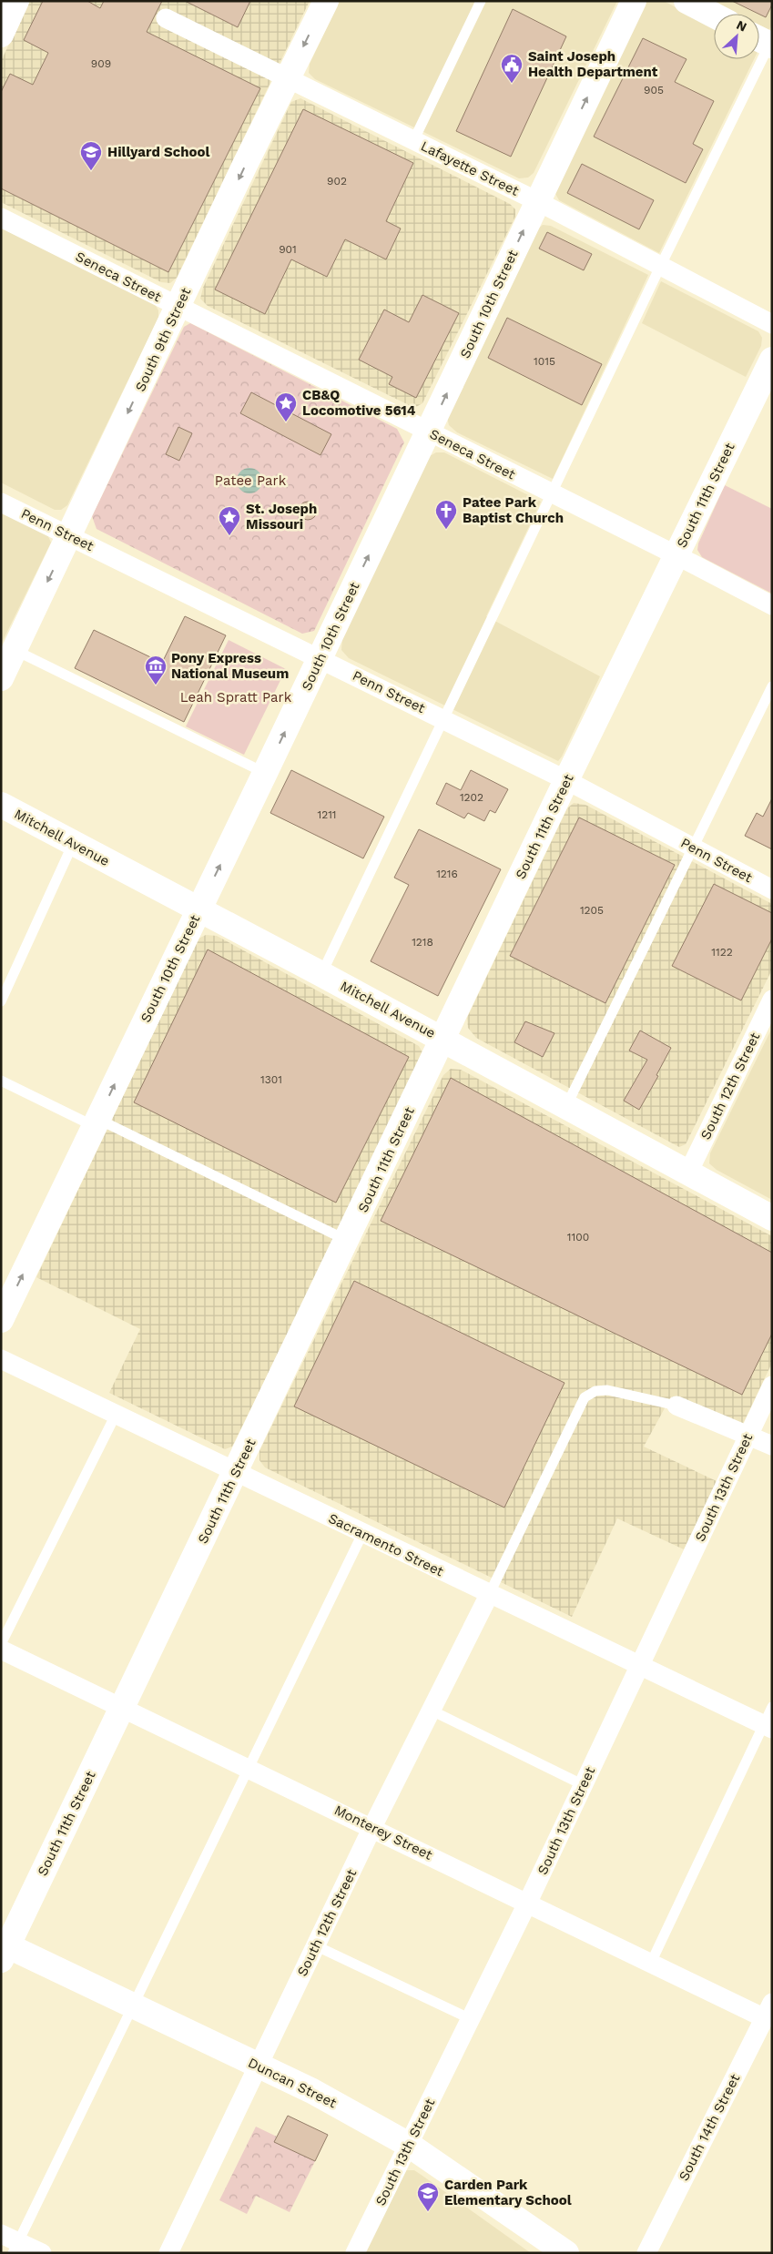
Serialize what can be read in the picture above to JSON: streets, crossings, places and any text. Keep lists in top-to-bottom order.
{
  "streets": {
    "main road": [
      "South 10th Street",
      "South 9th Street",
      "South 11th Street",
      "Mitchell Avenue",
      "Duncan Street"
    ],
    "street": [
      "Lafayette Street",
      "Seneca Street",
      "Penn Street",
      "South 12th Street",
      "South 13th Street",
      "Sacramento Street",
      "Monterey Street",
      "South 14th Street"
    ]
  },
  "crossings": [
    ["Lafayette Street", "South 10th Street"],
    ["Lafayette Street", "South 9th Street"],
    ["Seneca Street", "South 10th Street"],
    ["Seneca Street", "South 9th Street"],
    ["Seneca Street", "South 11th Street"],
    ["South 10th Street", "Penn Street"],
    ["South 10th Street", "Mitchell Avenue"],
    ["South 9th Street", "Penn Street"],
    ["South 11th Street", "Penn Street"],
    ["South 11th Street", "Mitchell Avenue"],
    ["South 11th Street", "Sacramento Street"],
    ["South 11th Street", "Monterey Street"],
    ["South 11th Street", "Duncan Street"],
    ["Mitchell Avenue", "South 12th Street"],
    ["South 12th Street", "Sacramento Street"],
    ["South 12th Street", "Monterey Street"],
    ["South 12th Street", "Duncan Street"],
    ["South 13th Street", "Sacramento Street"],
    ["South 13th Street", "Monterey Street"],
    ["South 13th Street", "Duncan Street"],
    ["Monterey Street", "South 14th Street"]
  ],
  "one_way": ["South 10th Street", "South 9th Street"],
  "parks": ["Patee Park", "Leah Spratt Park"],
  "places": {
    "public building": ["Saint Joseph Health Department"],
    "school or university": ["Hillyard School", "Carden Park Elementary School"],
    "place": ["CB&Q Locomotive 5614", "St. Joseph Missouri"],
    "church": ["Patee Park Baptist Church"],
    "museum": ["Pony Express National Museum"]
  },
  "house_numbers": [
    "909",
    "905",
    "902",
    "901",
    "1015",
    "1202",
    "1211",
    "1216",
    "1205",
    "1218",
    "1122",
    "1301",
    "1100"
  ],
  "north": "top right"
}
